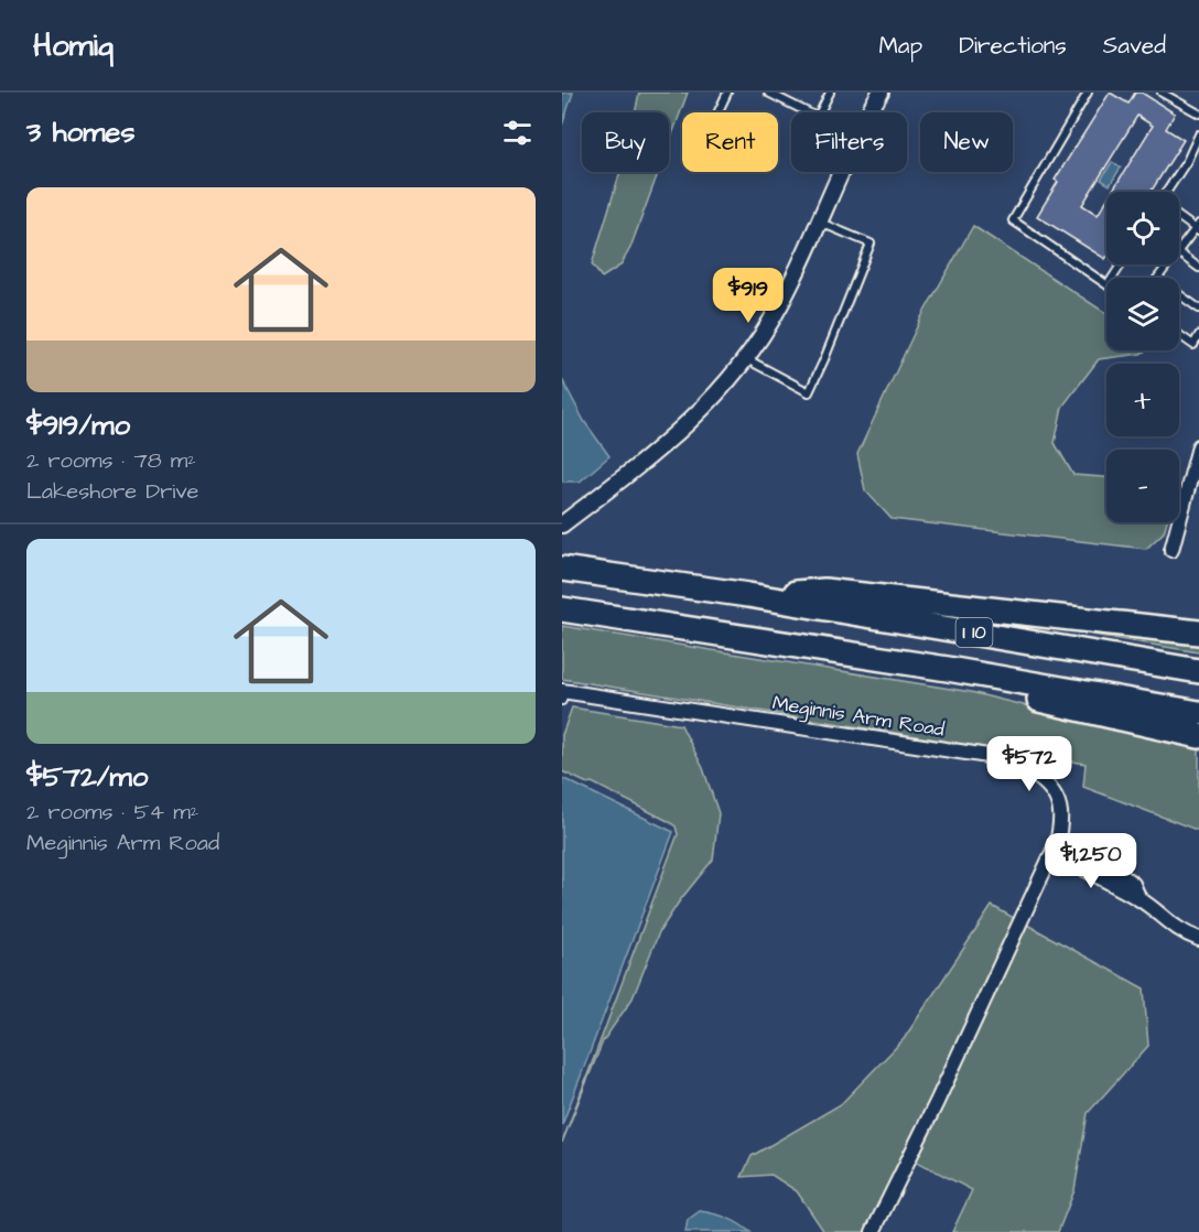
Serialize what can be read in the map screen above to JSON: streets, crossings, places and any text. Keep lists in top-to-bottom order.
{
  "streets": {
    "highway": ["I 10"],
    "street": ["Meginnis Arm Road"]
  },
  "page": {
    "header": "Homiq",
    "nav": ["Map", "Directions", "Saved"],
    "heading": "3 homes",
    "chip": [
      "Buy",
      "Rent",
      "Filters",
      "New"
    ],
    "list": [
      {
        "name": "$919/mo",
        "note": "2 rooms · 78 m² · Lakeshore Drive"
      },
      {
        "name": "$572/mo",
        "note": "2 rooms · 54 m² · Meginnis Arm Road"
      }
    ],
    "map_buttons": ["+", "−"],
    "price": ["$919", "$572", "$1,250"]
  }
}
